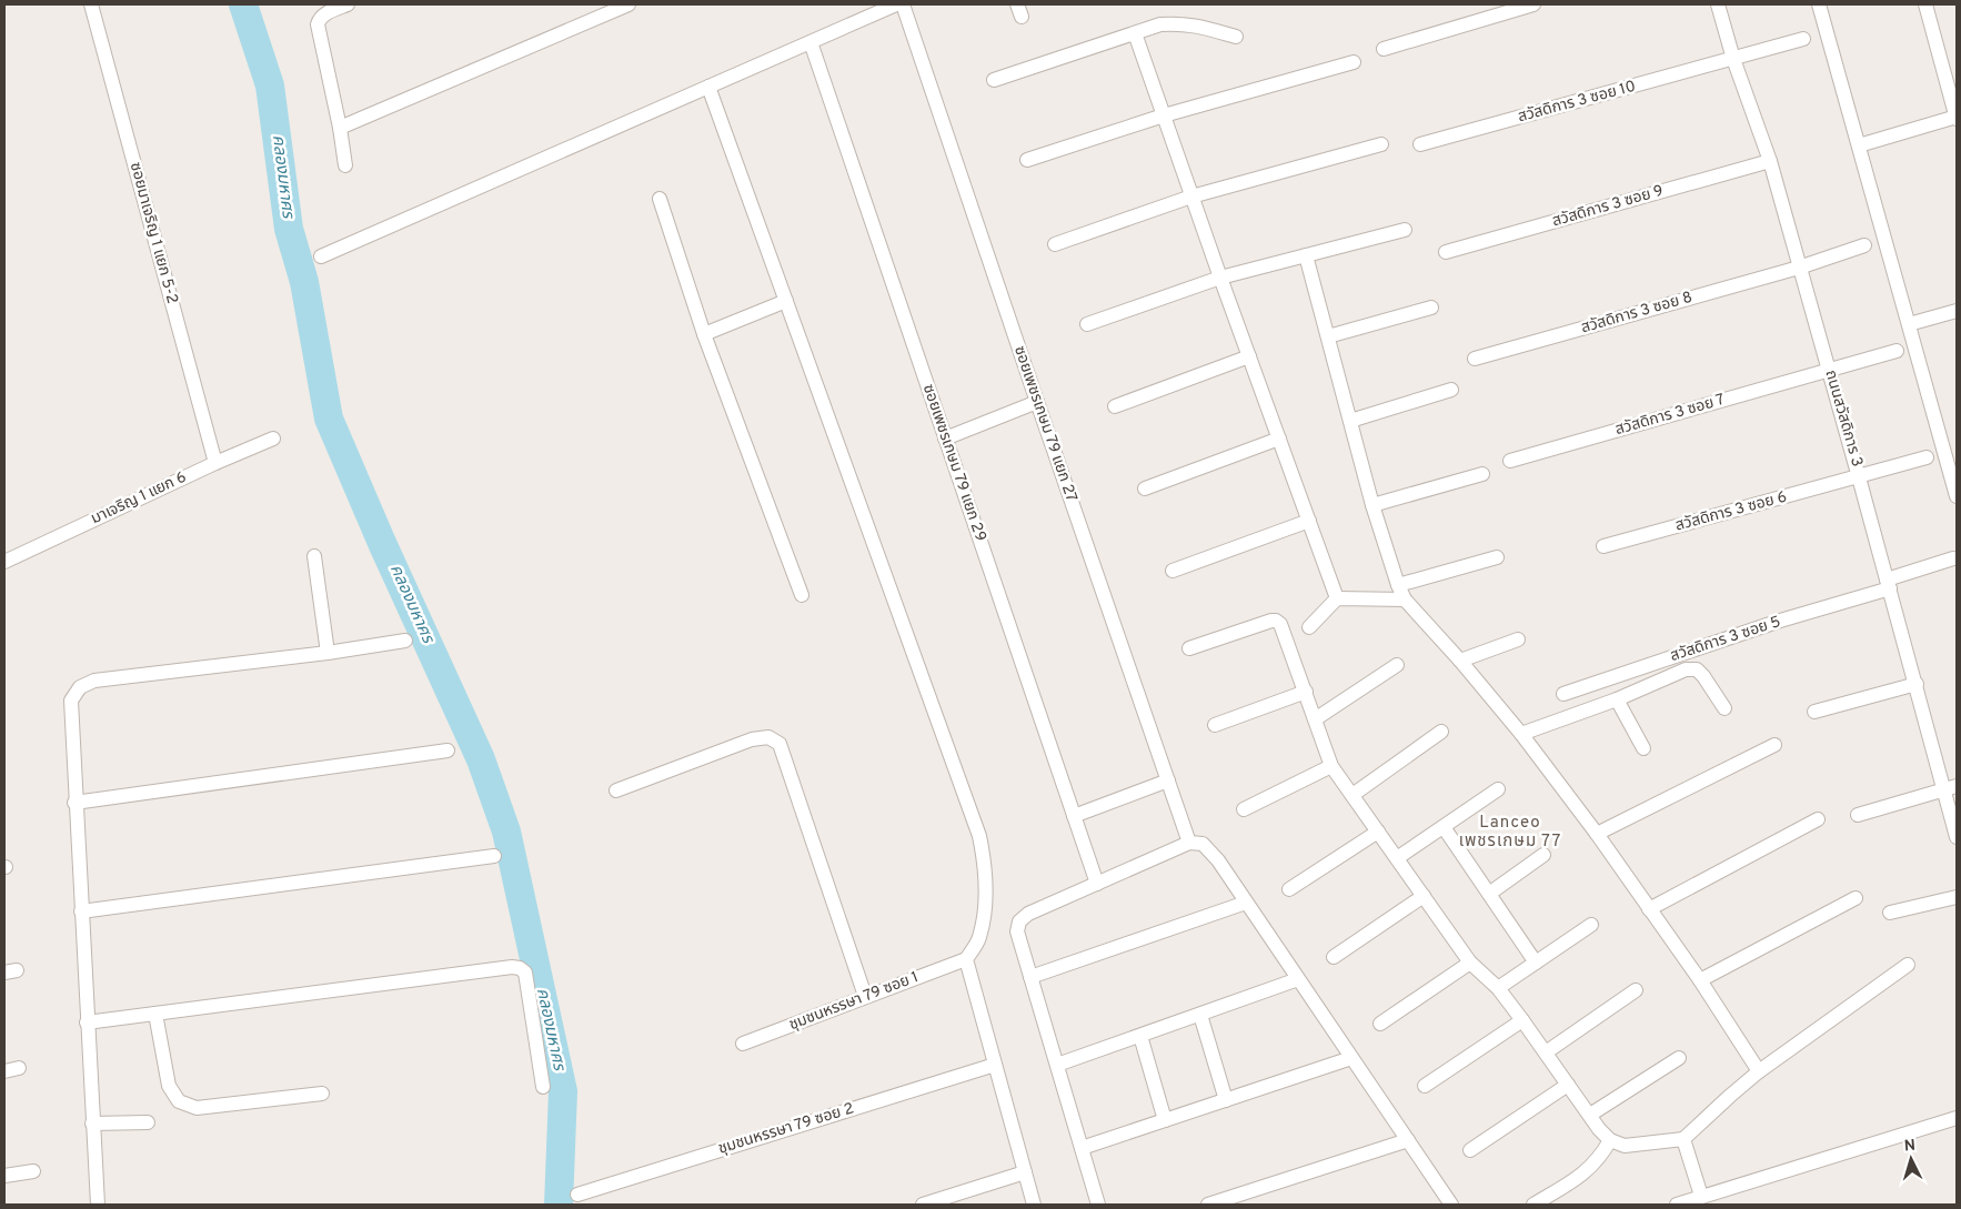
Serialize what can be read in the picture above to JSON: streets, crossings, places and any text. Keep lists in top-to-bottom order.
{
  "streets": {
    "street": [
      "สวัสดิการ 3 ซอย 10",
      "สวัสดิการ 3 ซอย 9",
      "ซอยมาเจริญ 1 แยก 5-2",
      "สวัสดิการ 3 ซอย 8",
      "สวัสดิการ 3 ซอย 7",
      "ถนนสวัสดิการ 3",
      "ซอยเพชรเกษม 79 แยก 27",
      "ซอยเพชรเกษม 79 แยก 29",
      "มาเจริญ 1 แยก 6",
      "สวัสดิการ 3 ซอย 6",
      "สวัสดิการ 3 ซอย 5",
      "ชุมชนหรรษา 79 ซอย 1",
      "ชุมชนหรรษา 79 ซอย 2"
    ]
  },
  "crossings": [
    ["สวัสดิการ 3 ซอย 10", "ถนนสวัสดิการ 3"],
    ["สวัสดิการ 3 ซอย 9", "ถนนสวัสดิการ 3"],
    ["ซอยมาเจริญ 1 แยก 5-2", "มาเจริญ 1 แยก 6"],
    ["สวัสดิการ 3 ซอย 8", "ถนนสวัสดิการ 3"],
    ["สวัสดิการ 3 ซอย 7", "ถนนสวัสดิการ 3"],
    ["ถนนสวัสดิการ 3", "สวัสดิการ 3 ซอย 6"],
    ["ถนนสวัสดิการ 3", "สวัสดิการ 3 ซอย 5"]
  ],
  "districts": ["Lanceo เพชรเกษม 77"],
  "water": ["คลองมหาศร"],
  "north": "top"
}
